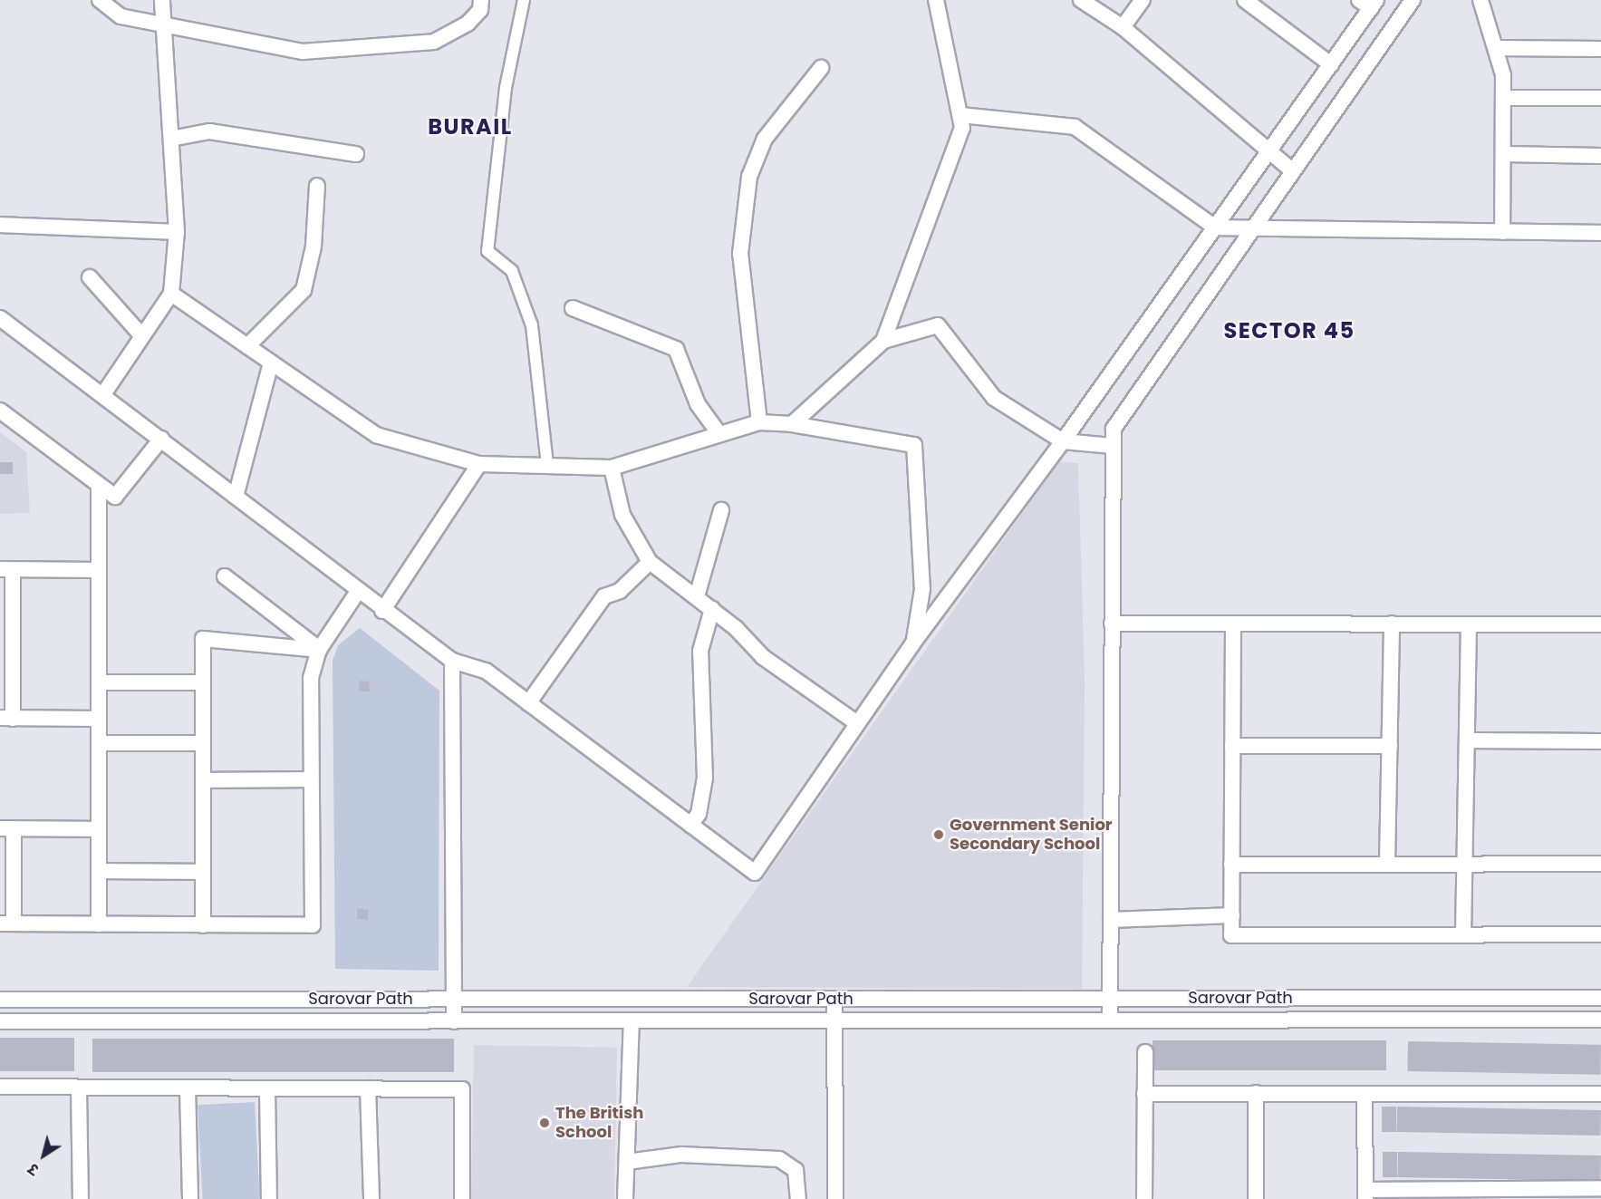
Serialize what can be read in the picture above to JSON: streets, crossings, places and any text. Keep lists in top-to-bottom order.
{
  "streets": {
    "street": ["Sarovar Path"]
  },
  "districts": ["BURAIL", "SECTOR 45"],
  "places": ["Government Senior Secondary School", "The British School"],
  "north": "bottom left"
}
